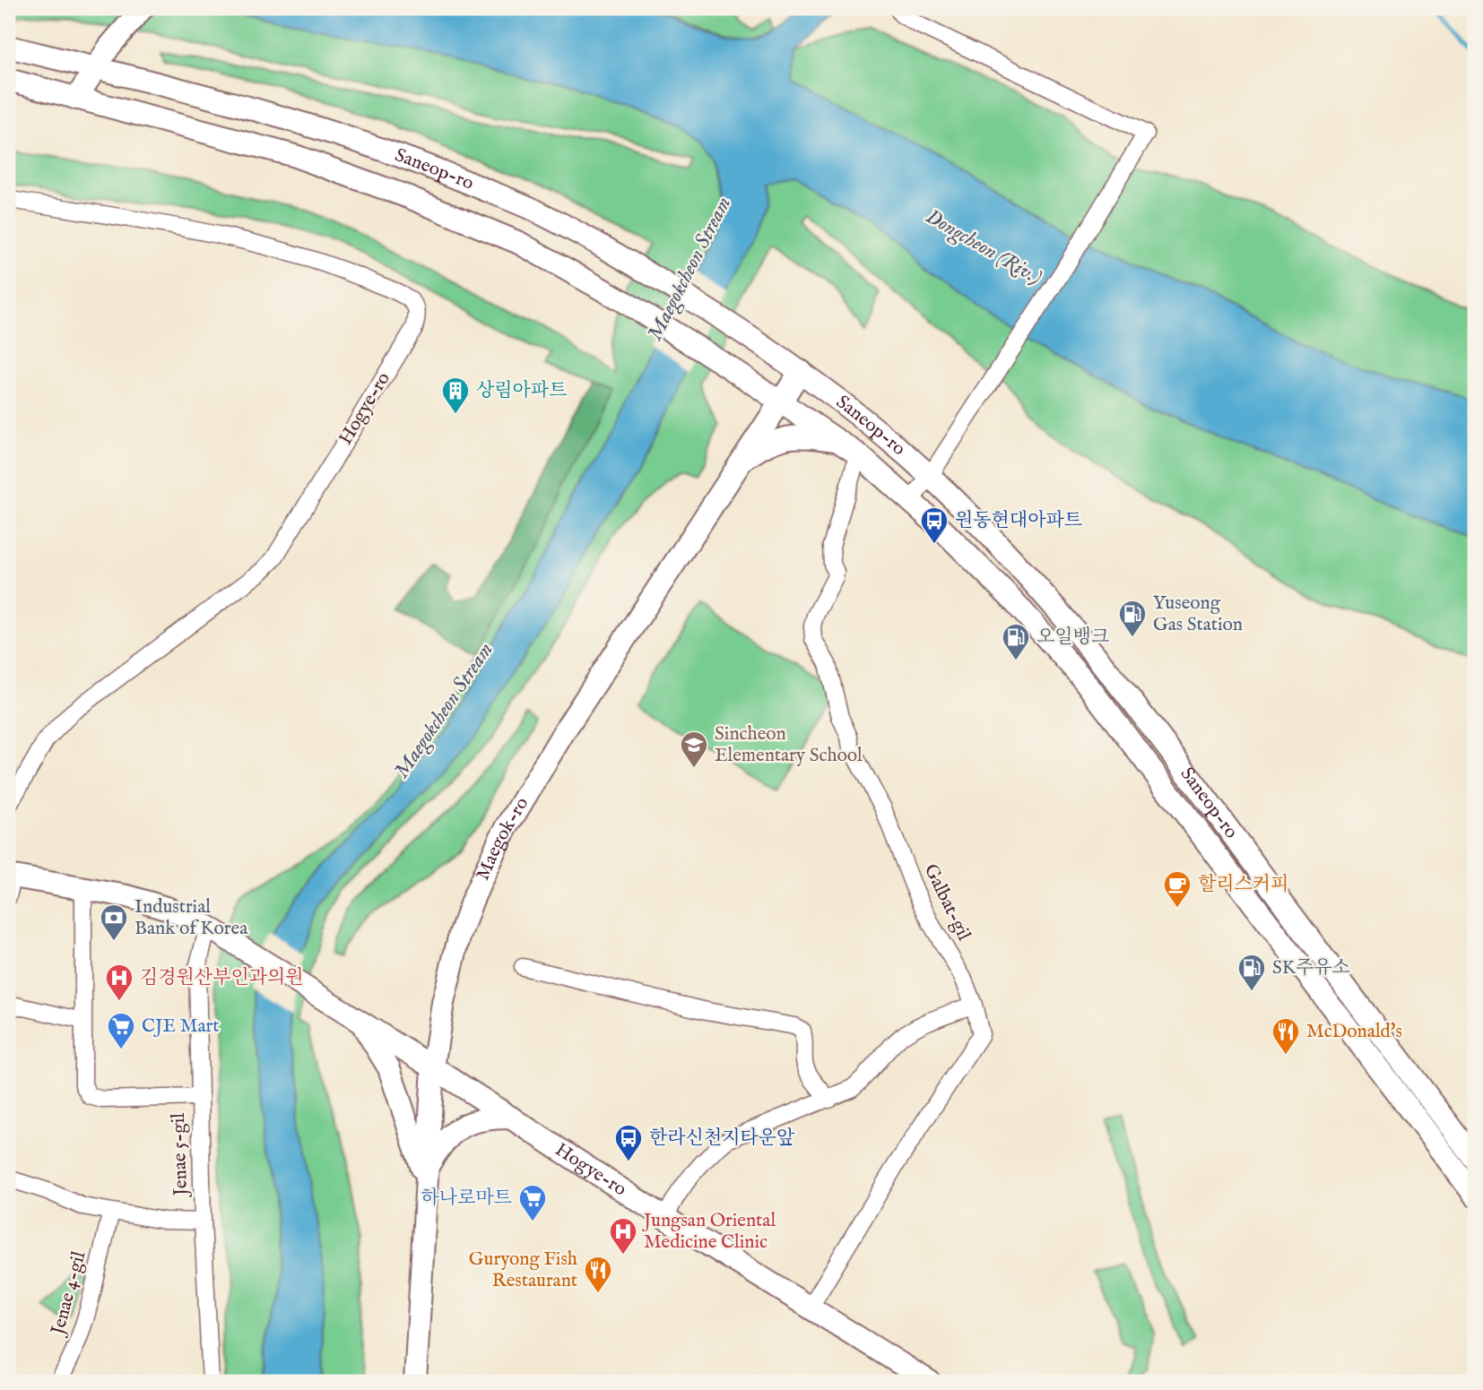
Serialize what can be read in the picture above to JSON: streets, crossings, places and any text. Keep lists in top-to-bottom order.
{
  "streets": {
    "main road": ["Saneop-ro", "Hogye-ro", "Maegok-ro"],
    "street": ["Galbat-gil", "Jenae 5-gil", "Jenae 4-gil"]
  },
  "crossings": [
    ["Saneop-ro", "Maegok-ro"],
    ["Saneop-ro", "Galbat-gil"],
    ["Hogye-ro", "Maegok-ro"],
    ["Hogye-ro", "Galbat-gil"],
    ["Hogye-ro", "Jenae 5-gil"]
  ],
  "water": ["Dongcheon (Riv.)", "Maegokcheon Stream"],
  "places": {
    "building": ["상림아파트"],
    "bus stop": ["원동현대아파트", "한라신천지타운앞"],
    "fuel station": ["Yuseong Gas Station", "오일뱅크", "SK주유소"],
    "school or university": ["Sincheon Elementary School"],
    "cafe": ["할리스커피"],
    "bank": ["Industrial Bank of Korea"],
    "hospital": ["김경원산부인과의원", "Jungsan Oriental Medicine Clinic"],
    "supermarket": ["CJE Mart", "하나로마트"],
    "restaurant": ["McDonald's", "Guryong Fish Restaurant"]
  }
}
